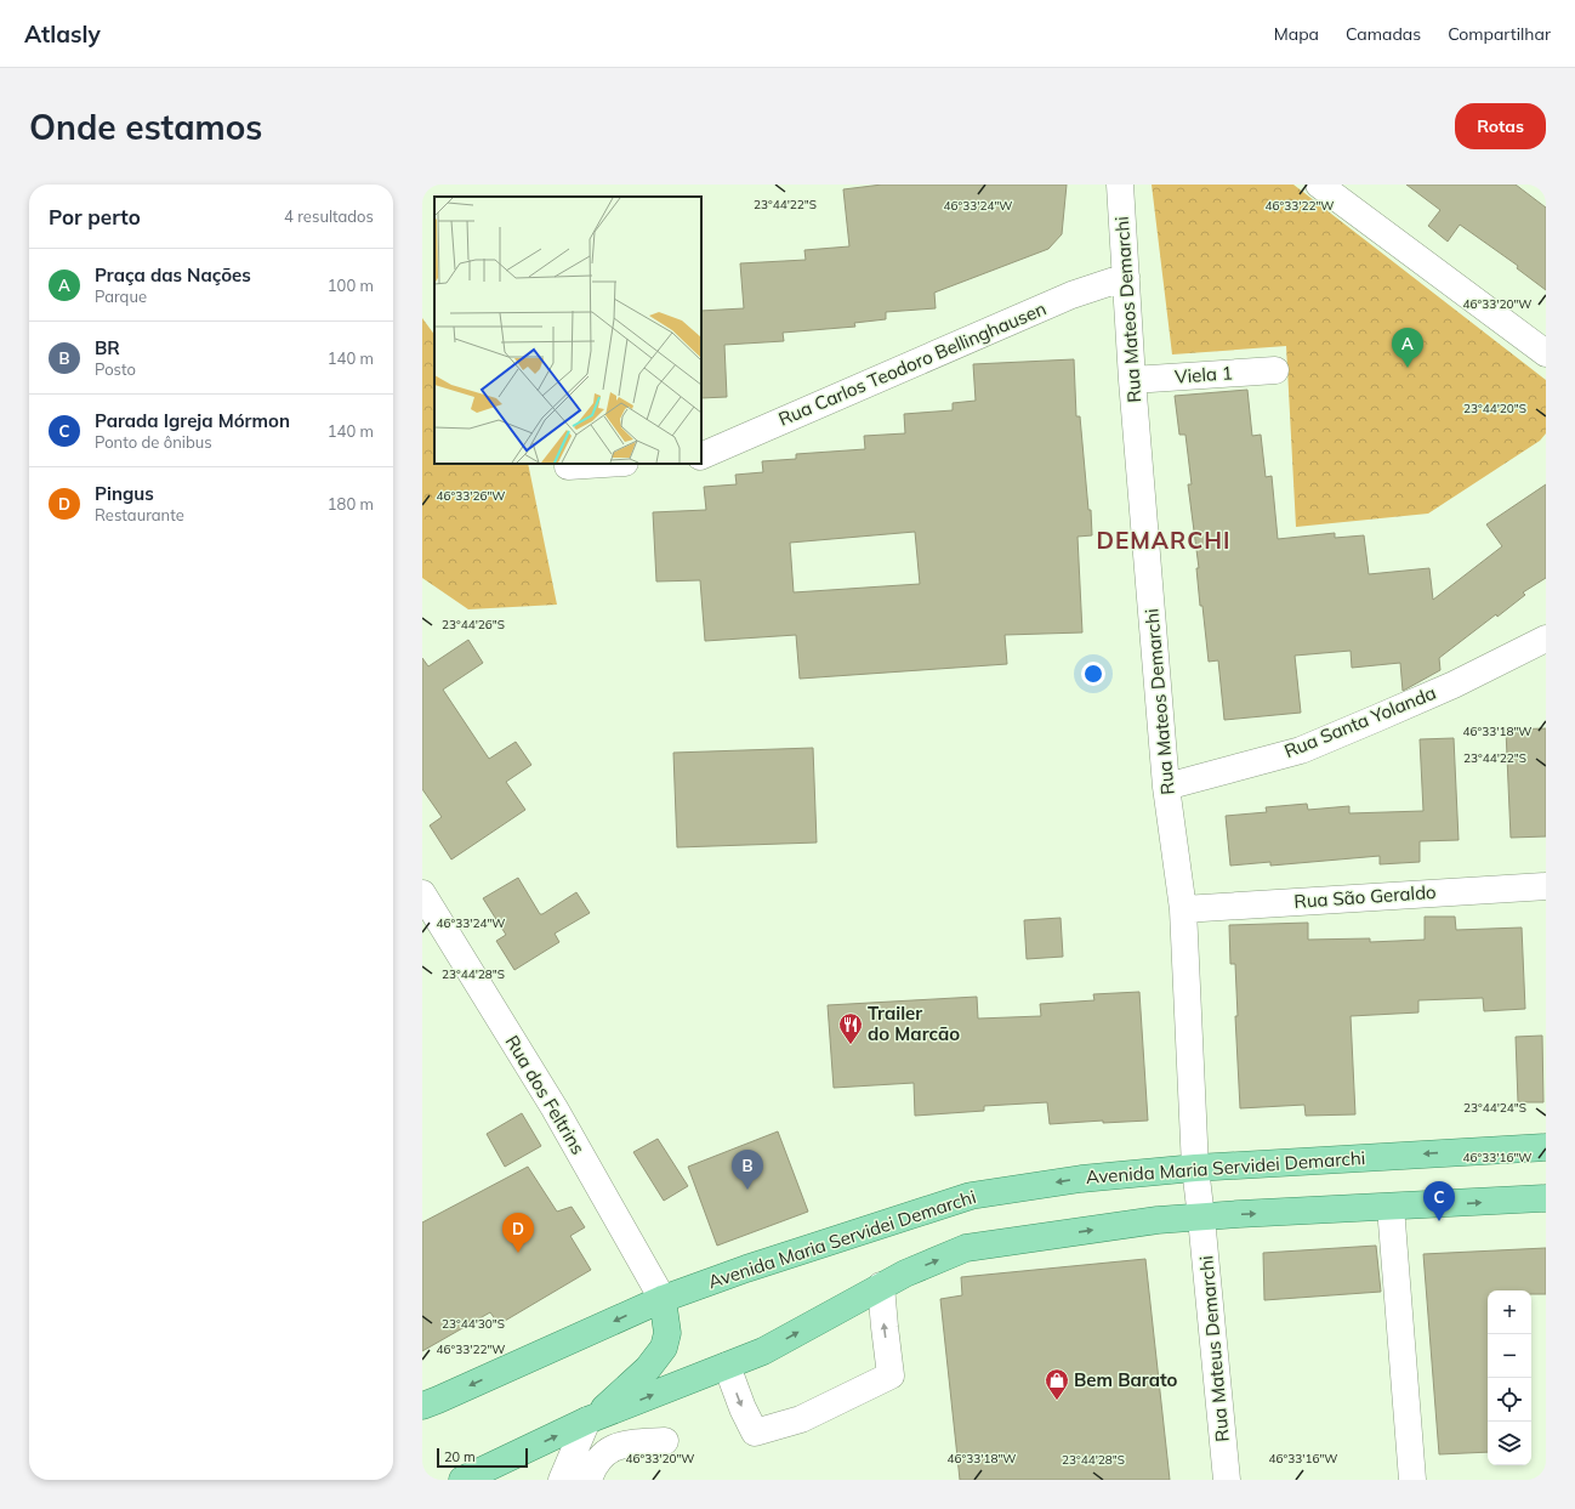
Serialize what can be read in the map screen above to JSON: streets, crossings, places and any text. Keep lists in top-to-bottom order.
{
  "streets": {
    "main road": ["Avenida Maria Servidei Demarchi"],
    "street": [
      "Rua Mateos Demarchi",
      "Rua Carlos Teodoro Bellinghausen",
      "Viela 1",
      "Rua Santa Yolanda",
      "Rua São Geraldo",
      "Rua dos Feltrins",
      "Rua Mateus Demarchi"
    ]
  },
  "crossings": [
    ["Rua Mateos Demarchi", "Rua Carlos Teodoro Bellinghausen"],
    ["Rua Mateos Demarchi", "Viela 1"],
    ["Rua Mateos Demarchi", "Rua Santa Yolanda"],
    ["Rua Mateos Demarchi", "Rua São Geraldo"],
    ["Rua Mateos Demarchi", "Avenida Maria Servidei Demarchi"],
    ["Rua Mateos Demarchi", "Rua Mateus Demarchi"],
    ["Rua dos Feltrins", "Avenida Maria Servidei Demarchi"]
  ],
  "districts": ["DEMARCHI"],
  "places": {
    "restaurant": ["Trailer do Marcão"],
    "shop": ["Bem Barato"]
  },
  "scale_bar": "20 m",
  "page": {
    "header": "Atlasly",
    "nav": ["Mapa", "Camadas", "Compartilhar"],
    "buttons": "Rotas",
    "title": "Onde estamos",
    "heading": ["Por perto", "4 resultados"],
    "list": [
      {
        "mark": "A",
        "name": "Praça das Nações",
        "note": "Parque",
        "value": "100 m"
      },
      {
        "mark": "B",
        "name": "BR",
        "note": "Posto",
        "value": "140 m"
      },
      {
        "mark": "C",
        "name": "Parada Igreja Mórmon",
        "note": "Ponto de ônibus",
        "value": "140 m"
      },
      {
        "mark": "D",
        "name": "Pingus",
        "note": "Restaurante",
        "value": "180 m"
      }
    ],
    "pins": [
      "A",
      "B",
      "C",
      "D"
    ],
    "map_buttons": ["+", "−"],
    "scale": "20 m"
  },
  "coordinates": [
    "23°44'22\"S",
    "46°33'24\"W",
    "46°33'22\"W",
    "46°33'20\"W",
    "23°44'20\"S",
    "46°33'26\"W",
    "23°44'26\"S",
    "46°33'18\"W",
    "23°44'28\"S",
    "23°44'24\"S",
    "46°33'16\"W",
    "23°44'30\"S"
  ]
}
